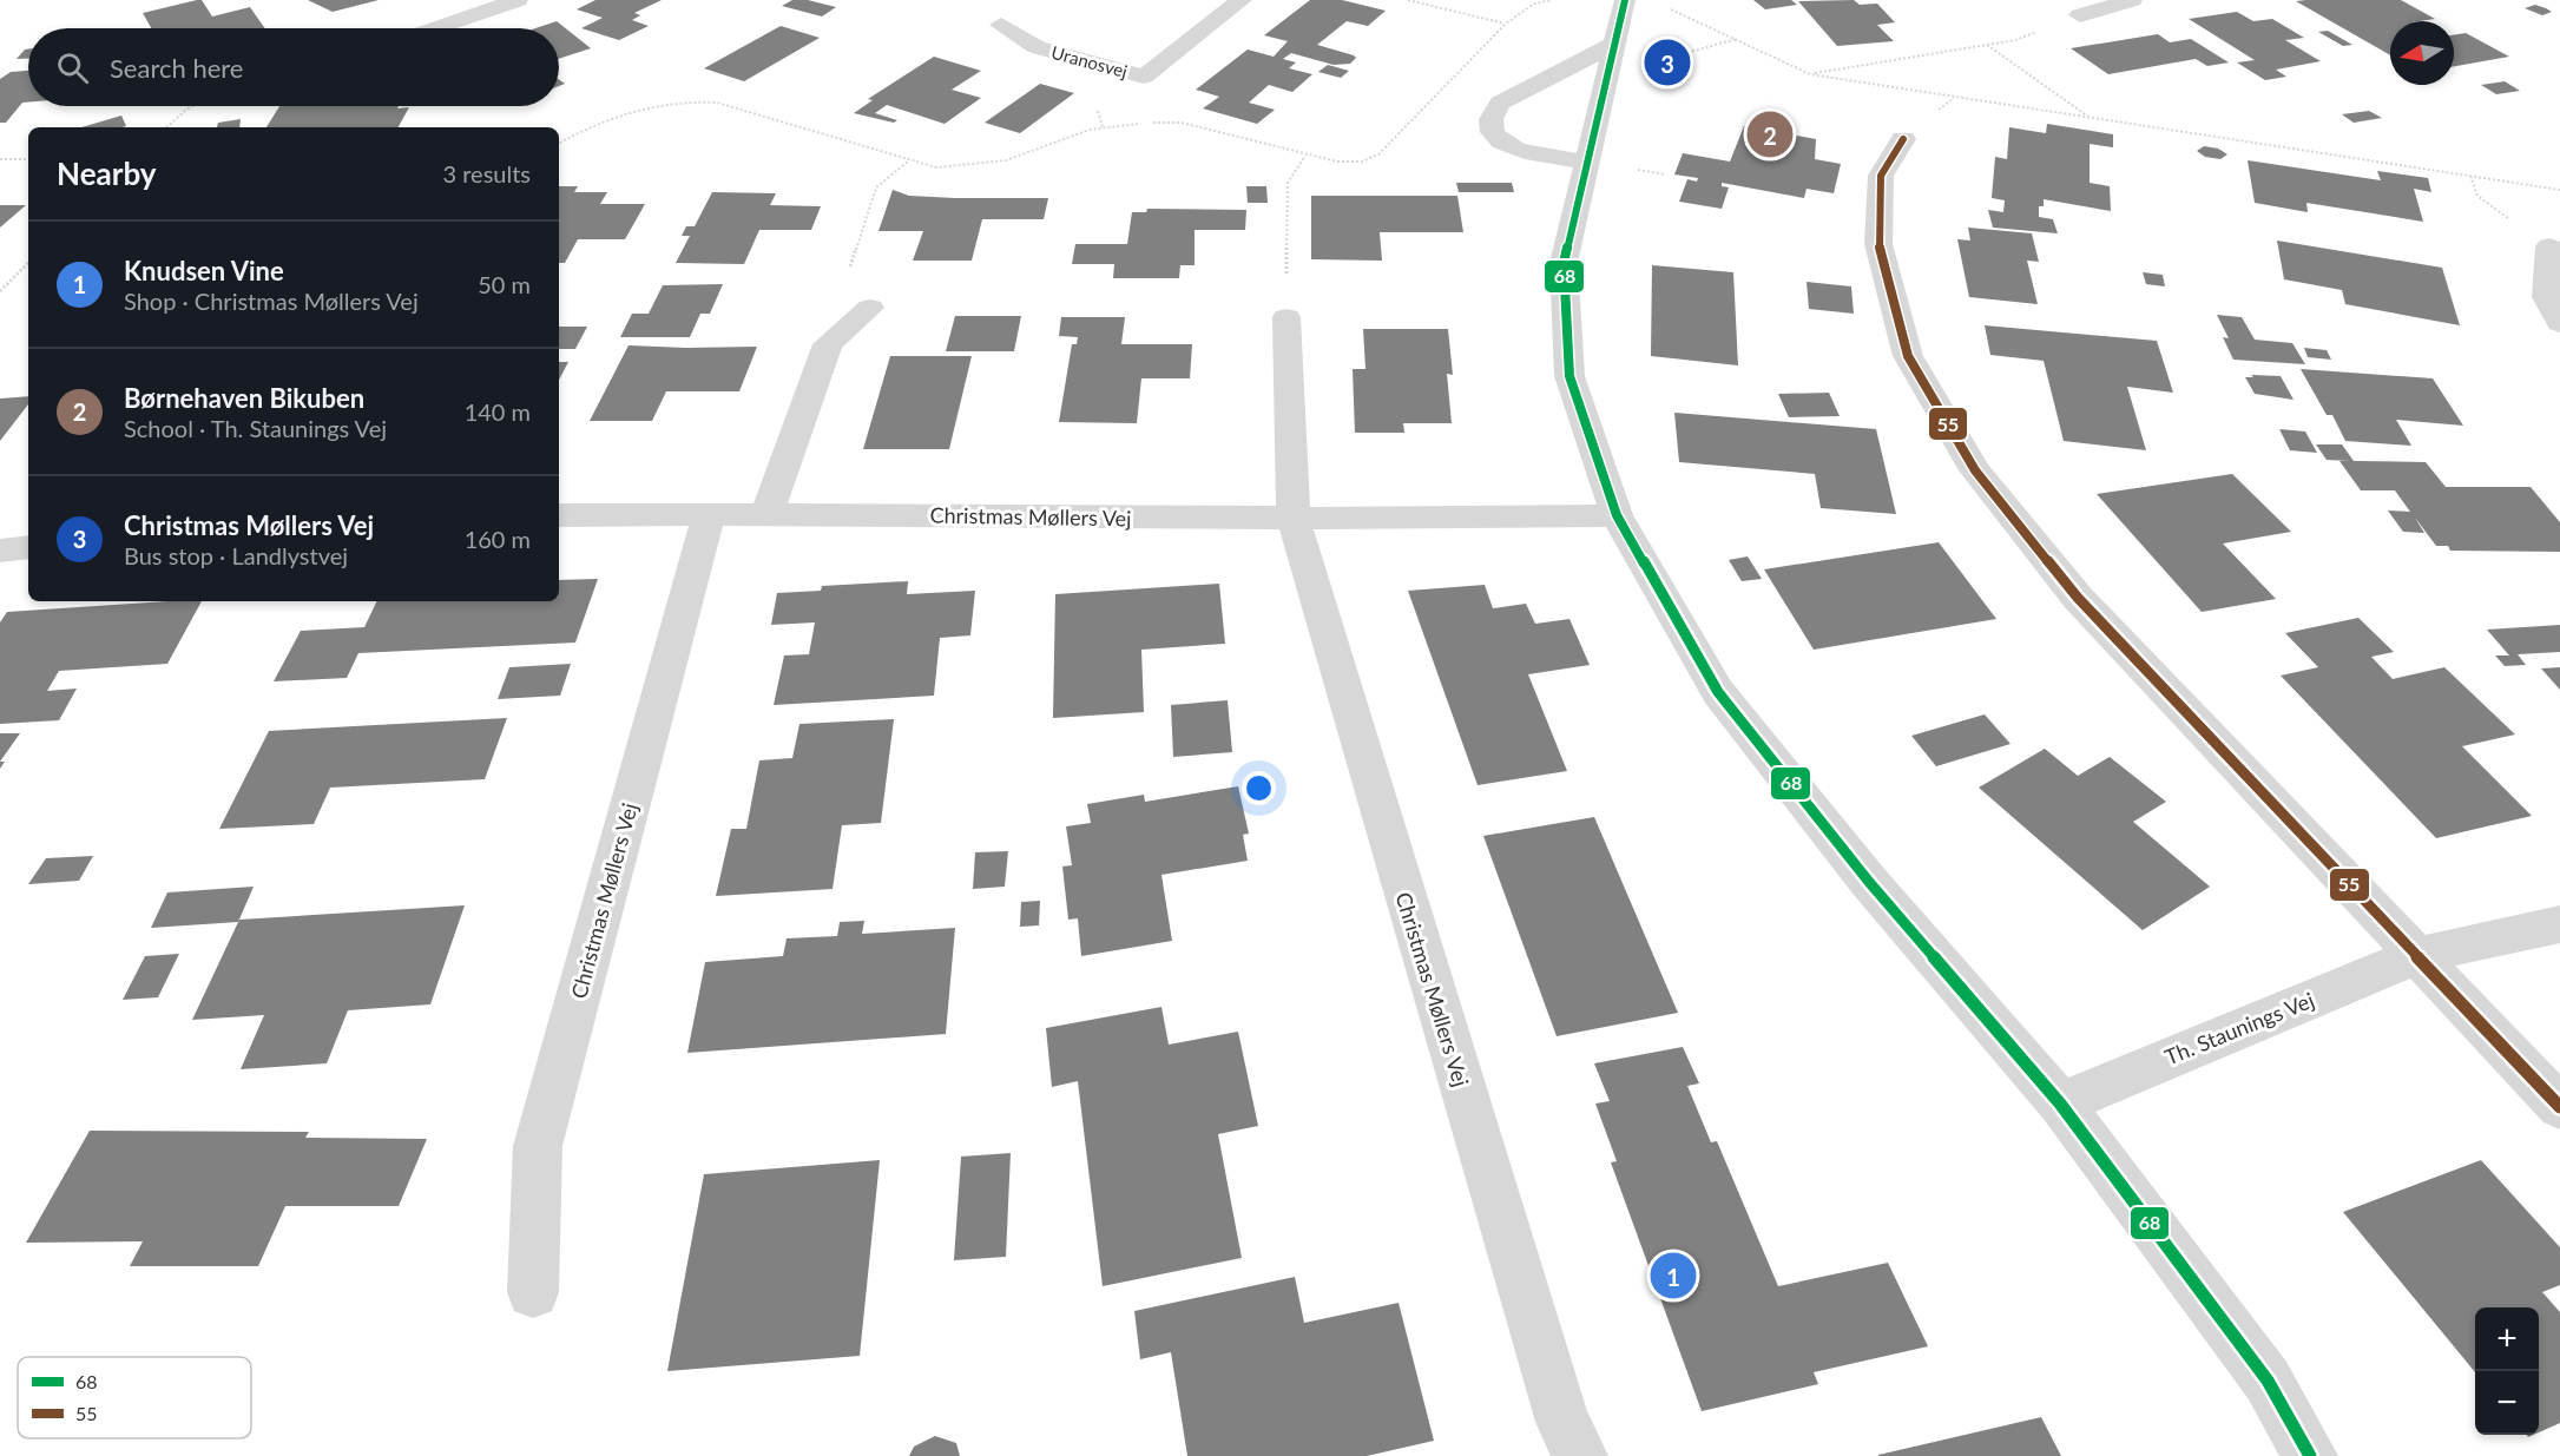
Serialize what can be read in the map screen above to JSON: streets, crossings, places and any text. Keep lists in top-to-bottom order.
{
  "streets": {
    "street": ["Uranosvej", "Christmas Møllers Vej", "Th. Staunings Vej"]
  },
  "lines": ["transit line 68", "transit line 55"],
  "legend": ["68", "55"],
  "north": "left",
  "page": {
    "search": "Search here",
    "pins": ["3", "2", "1"],
    "heading": ["Nearby", "3 results"],
    "list": [
      {
        "mark": "1",
        "name": "Knudsen Vine",
        "note": "Shop · Christmas Møllers Vej",
        "value": "50 m"
      },
      {
        "mark": "2",
        "name": "Børnehaven Bikuben",
        "note": "School · Th. Staunings Vej",
        "value": "140 m"
      },
      {
        "mark": "3",
        "name": "Christmas Møllers Vej",
        "note": "Bus stop · Landlystvej",
        "value": "160 m"
      }
    ],
    "map_buttons": ["+", "−"]
  }
}
